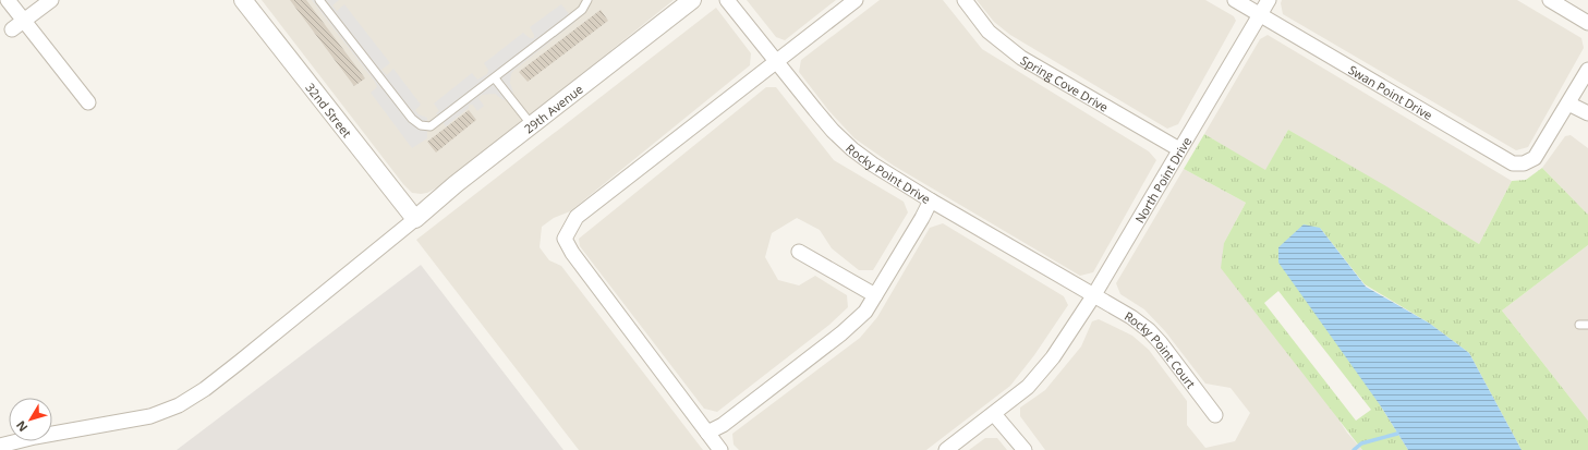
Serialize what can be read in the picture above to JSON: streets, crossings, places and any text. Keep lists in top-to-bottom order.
{
  "streets": {
    "street": [
      "Spring Cove Drive",
      "Swan Point Drive",
      "29th Avenue",
      "32nd Street",
      "Rocky Point Drive",
      "North Point Drive",
      "Rocky Point Court"
    ]
  },
  "crossings": [
    ["Spring Cove Drive", "North Point Drive"],
    ["Swan Point Drive", "North Point Drive"],
    ["29th Avenue", "32nd Street"],
    ["Rocky Point Drive", "North Point Drive"],
    ["Rocky Point Drive", "Rocky Point Court"],
    ["North Point Drive", "Rocky Point Court"]
  ],
  "north": "bottom left"
}
